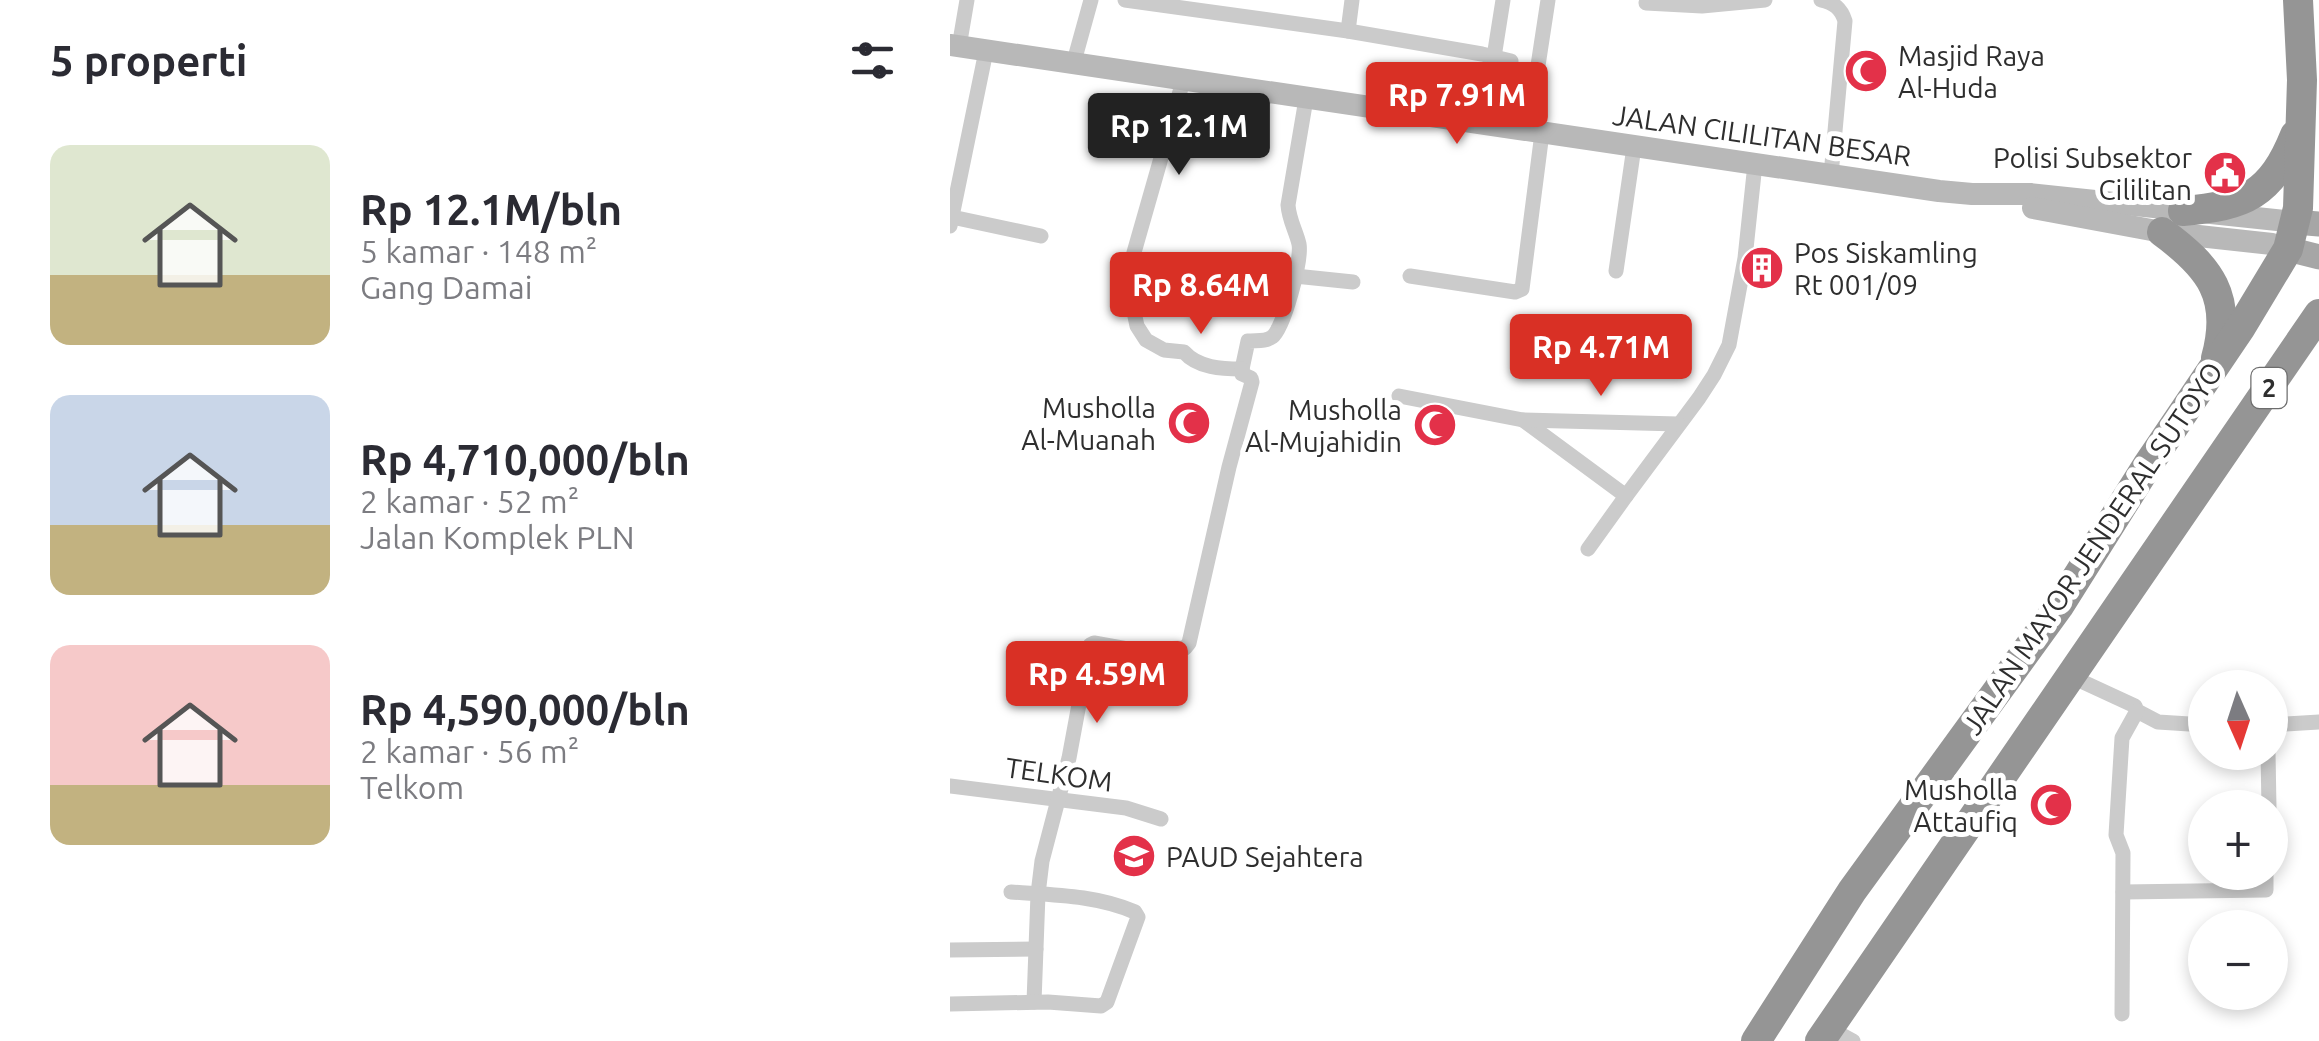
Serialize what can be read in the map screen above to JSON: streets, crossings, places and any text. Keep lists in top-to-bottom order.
{
  "streets": {
    "highway": ["2", "JALAN MAYOR JENDERAL SUTOYO"],
    "main road": ["JALAN CILILITAN BESAR"],
    "street": ["TELKOM"]
  },
  "crossings": [
    ["JALAN CILILITAN BESAR", "2"],
    ["JALAN CILILITAN BESAR", "JALAN MAYOR JENDERAL SUTOYO"],
    ["2", "JALAN MAYOR JENDERAL SUTOYO"]
  ],
  "places": {
    "mosque": [
      "Masjid Raya Al-Huda",
      "Musholla Al-Muanah",
      "Musholla Al-Mujahidin",
      "Musholla Attaufiq"
    ],
    "public building": ["Polisi Subsektor Cililitan"],
    "building": ["Pos Siskamling Rt 001/09"],
    "school or university": ["PAUD Sejahtera"]
  },
  "north": "bottom",
  "page": {
    "heading": "5 properti",
    "price": [
      "Rp 7.91M",
      "Rp 12.1M",
      "Rp 8.64M",
      "Rp 4.71M",
      "Rp 4.59M"
    ],
    "list": [
      {
        "name": "Rp 12.1M/bln",
        "note": "5 kamar · 148 m² · Gang Damai"
      },
      {
        "name": "Rp 4,710,000/bln",
        "note": "2 kamar · 52 m² · Jalan Komplek PLN"
      },
      {
        "name": "Rp 4,590,000/bln",
        "note": "2 kamar · 56 m² · Telkom"
      }
    ],
    "map_buttons": ["+", "−"]
  }
}
